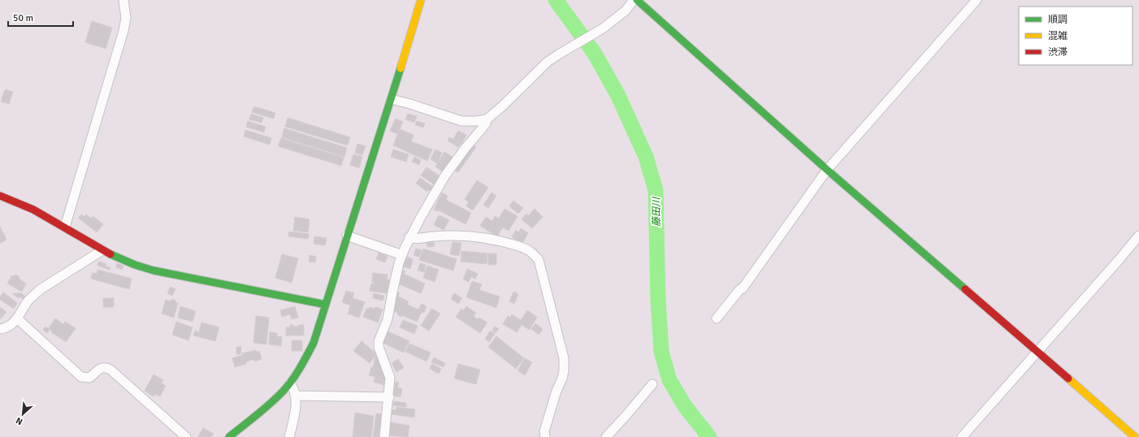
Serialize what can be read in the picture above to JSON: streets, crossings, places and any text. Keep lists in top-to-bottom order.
{
  "water": ["藤田川"],
  "legend": ["順調", "混雑", "渋滞"],
  "scale_bar": "50 m",
  "north": "bottom left"
}
